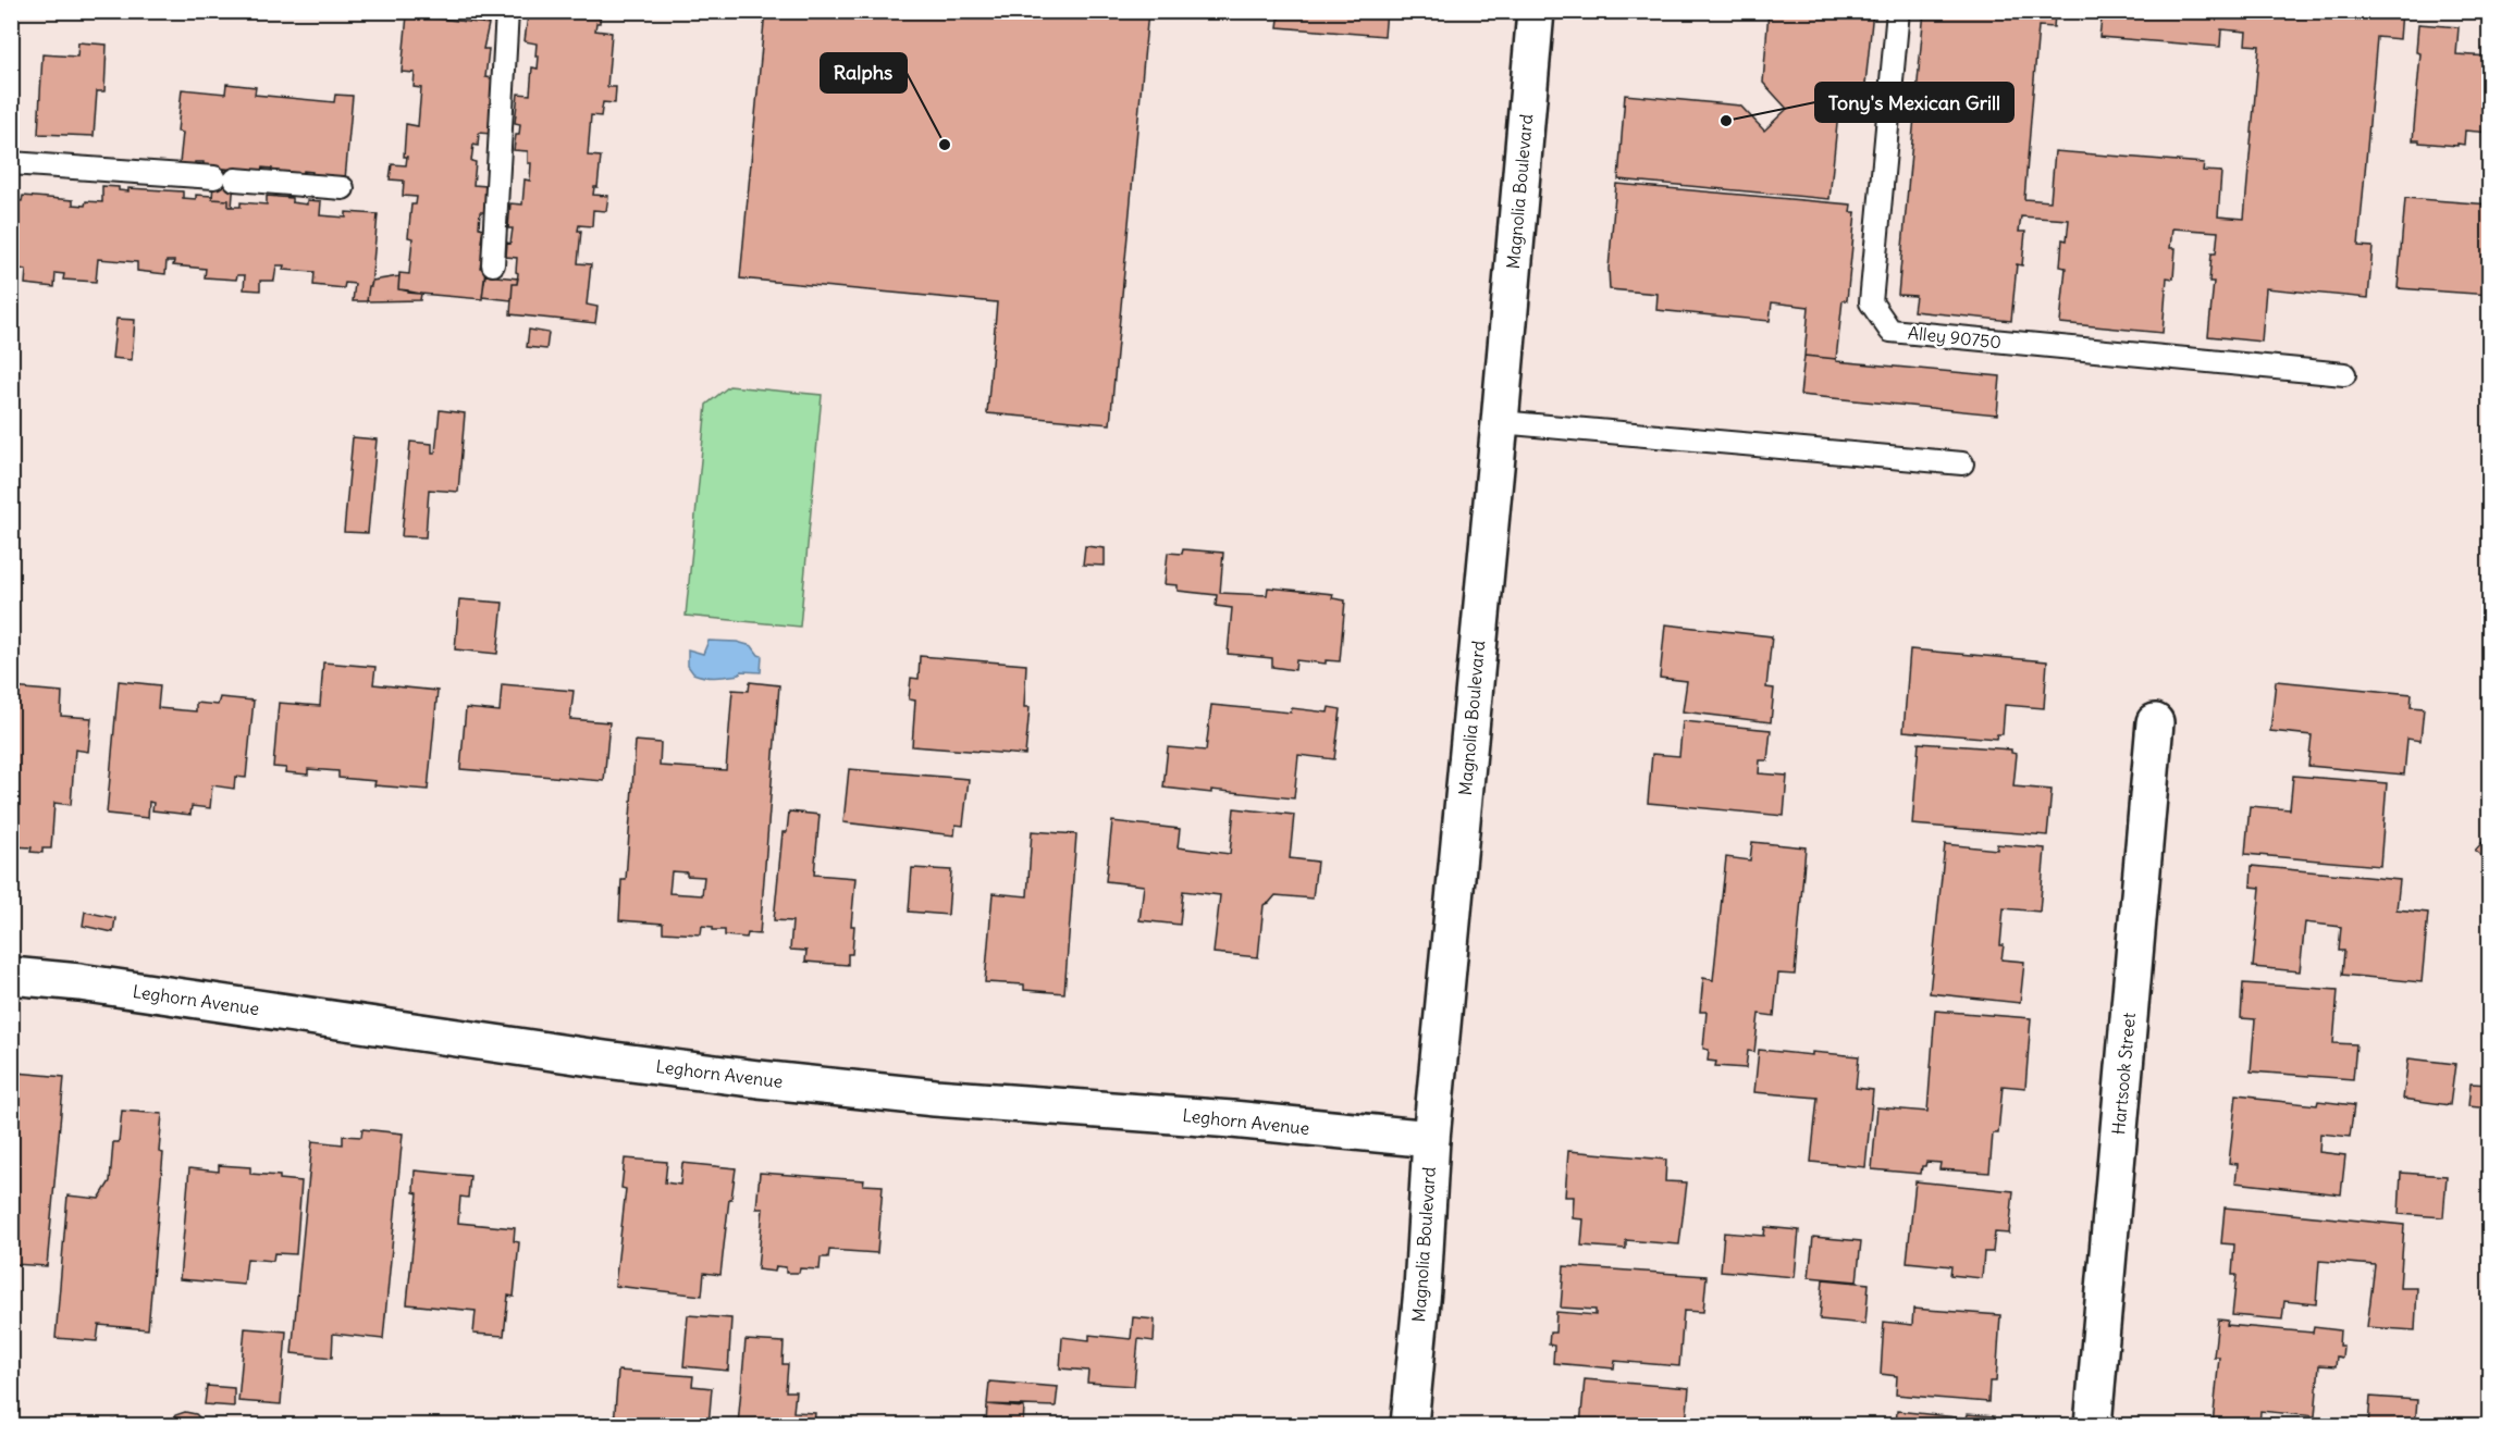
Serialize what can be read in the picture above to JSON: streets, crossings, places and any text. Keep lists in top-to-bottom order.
{
  "streets": {
    "street": ["Magnolia Boulevard", "Leghorn Avenue", "Hartsook Street"],
    "lane": ["Alley 90750"]
  },
  "crossings": [
    ["Magnolia Boulevard", "Leghorn Avenue"]
  ],
  "places": ["Tony's Mexican Grill", "Ralphs"]
}
